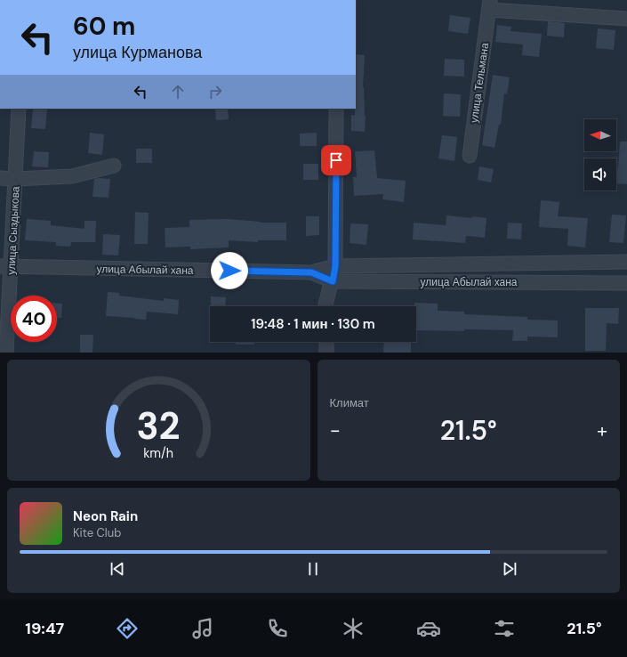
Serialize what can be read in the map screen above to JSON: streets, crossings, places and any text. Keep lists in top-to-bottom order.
{
  "streets": {
    "street": ["улица Тельмана", "улица Сыздыкова", "улица Абылай хана"]
  },
  "crossings": [
    ["улица Сыздыкова", "улица Абылай хана"]
  ],
  "north": "left",
  "page": {
    "turn": ["60 m", "улица Курманова"],
    "limit": "40",
    "trip": "19:48 · 1 мин · 130 m",
    "tile": "Климат",
    "heat": ["−", "21.5°", "+"],
    "song": ["Neon Rain", "Kite Club"],
    "tabs": ["19:47", "21.5°"],
    "gauge": ["32", "km/h"]
  }
}
